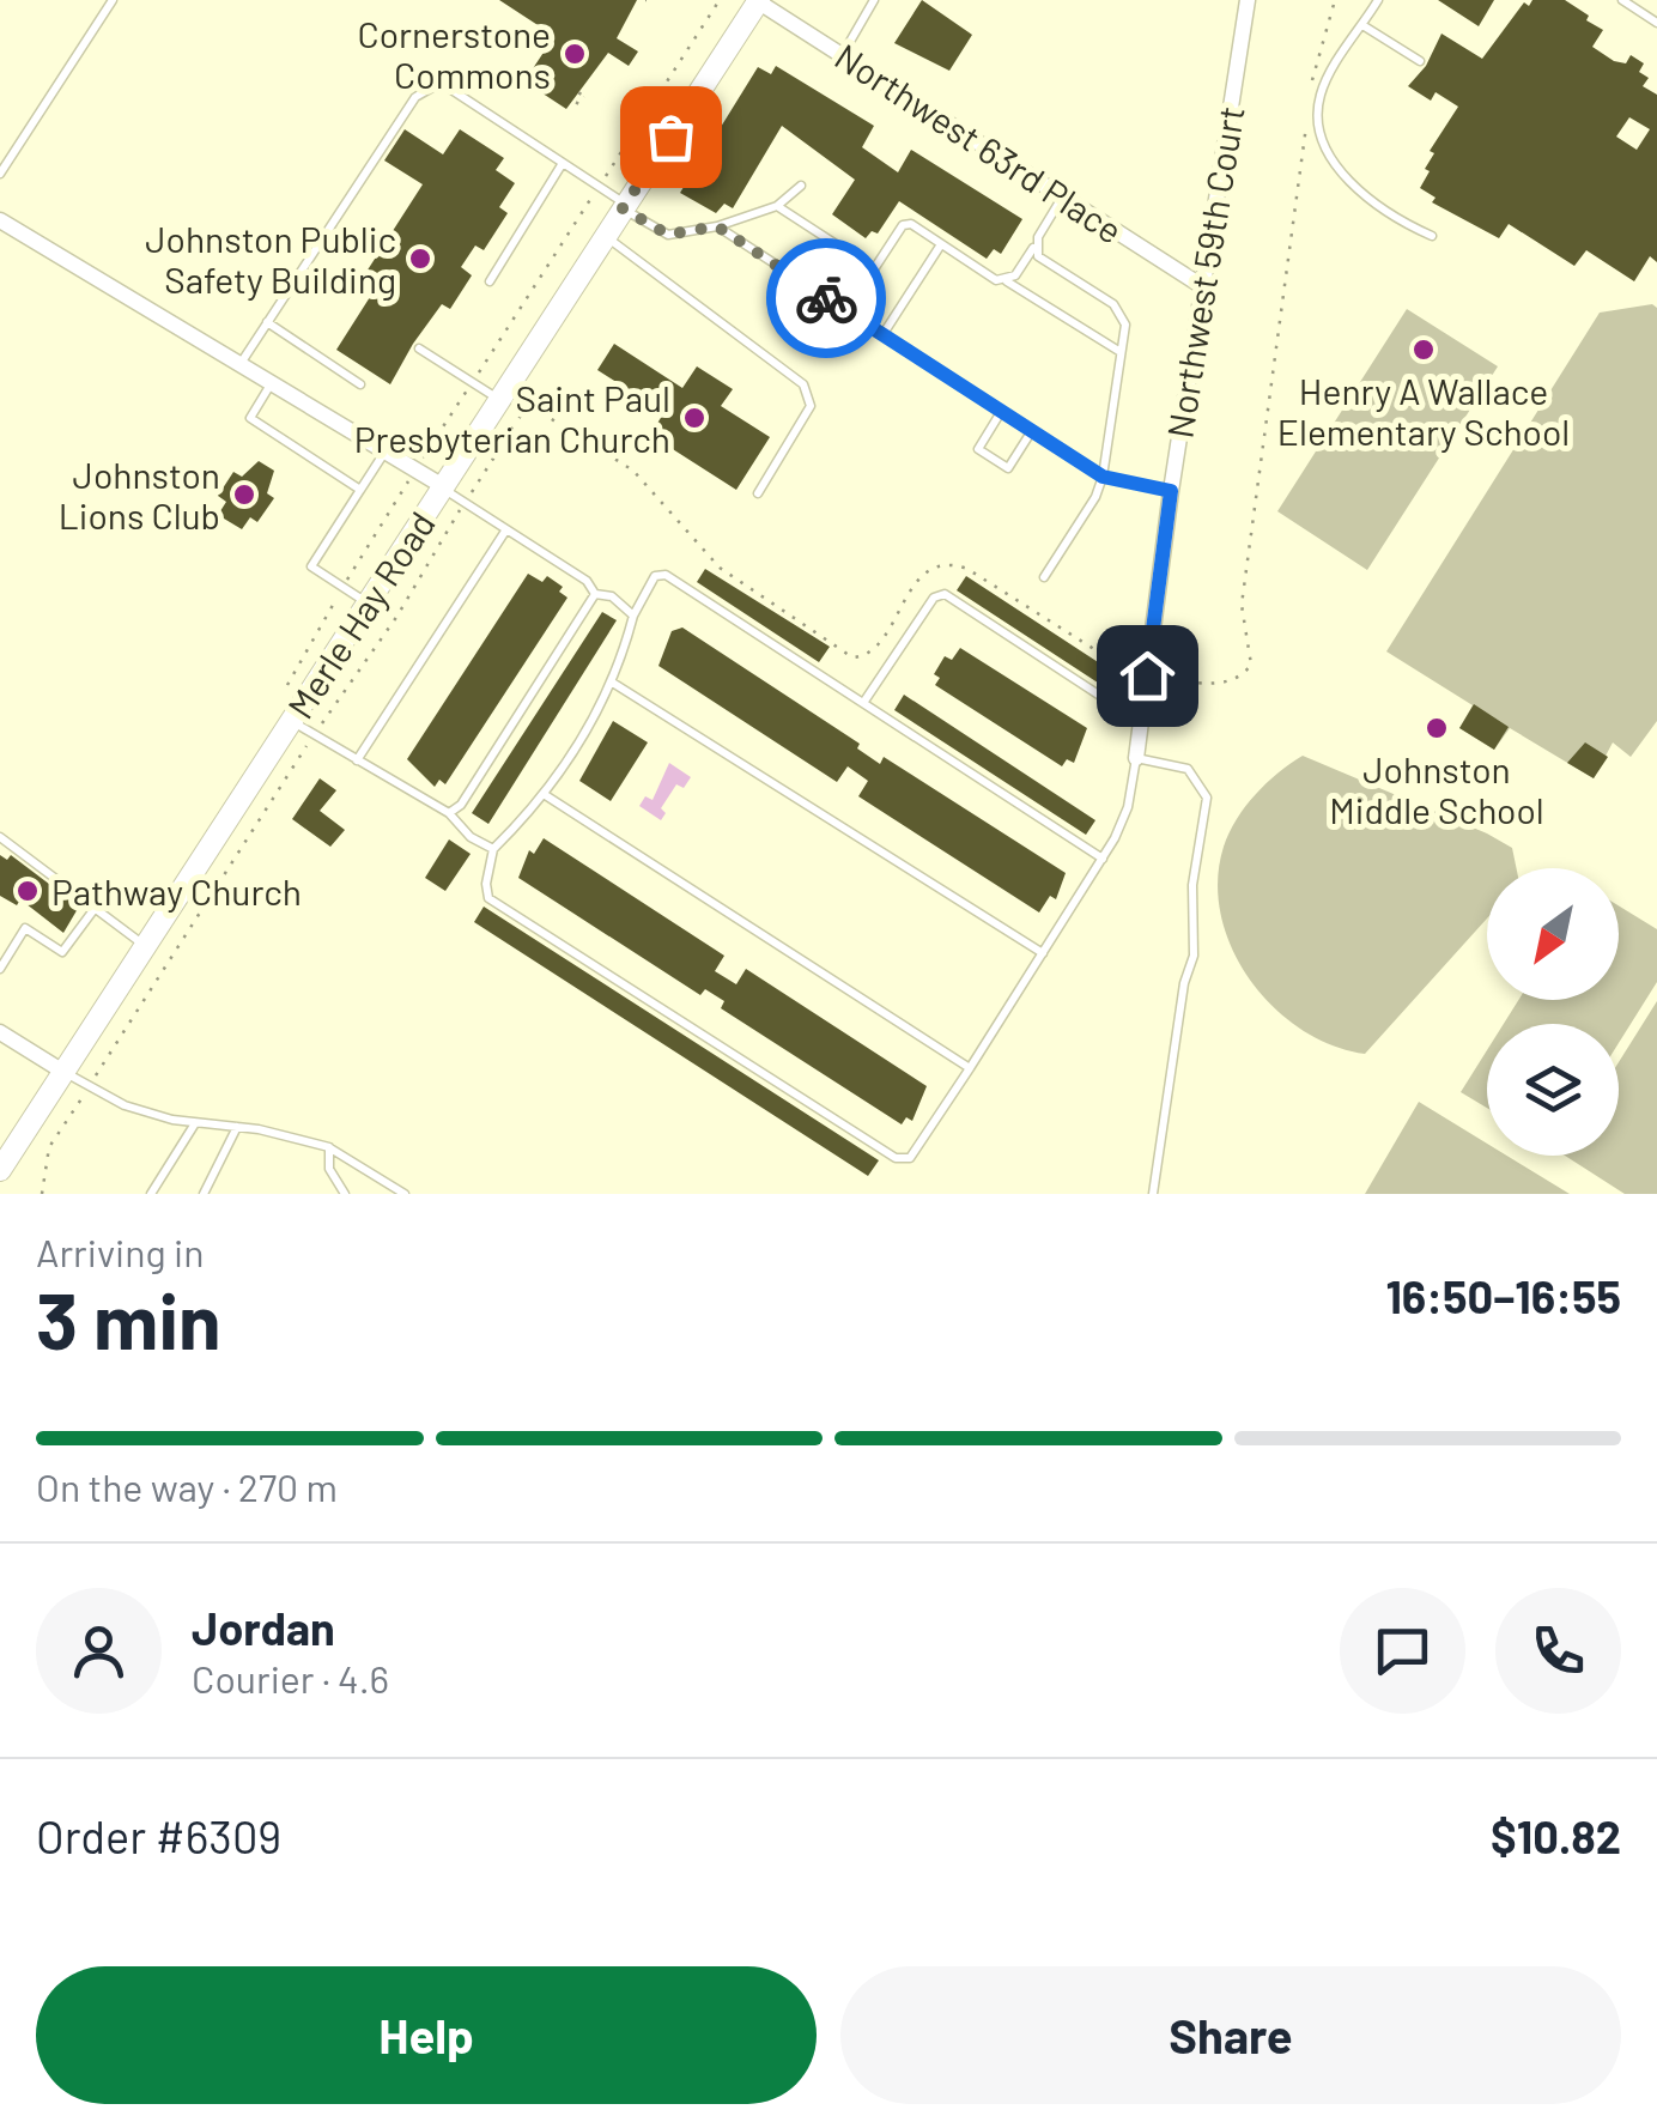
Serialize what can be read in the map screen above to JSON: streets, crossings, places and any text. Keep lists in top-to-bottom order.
{
  "streets": {
    "main road": ["Merle Hay Road"],
    "street": ["Northwest 63rd Place", "Northwest 59th Court"]
  },
  "crossings": [
    ["Northwest 63rd Place", "Northwest 59th Court"],
    ["Northwest 63rd Place", "Merle Hay Road"]
  ],
  "places": [
    "Cornerstone Commons",
    "Johnston Public Safety Building",
    "Henry A Wallace Elementary School",
    "Saint Paul Presbyterian Church",
    "Johnston Lions Club",
    "Johnston Middle School",
    "Pathway Church"
  ],
  "north": "bottom left",
  "page": {
    "heading": ["3 min", "Arriving in", "16:50–16:55"],
    "panel": [
      "Jordan",
      "Courier · 4.6",
      "Order #6309",
      "$10.82"
    ],
    "bar": "On the way · 270 m",
    "buttons": ["Help", "Share"]
  }
}
